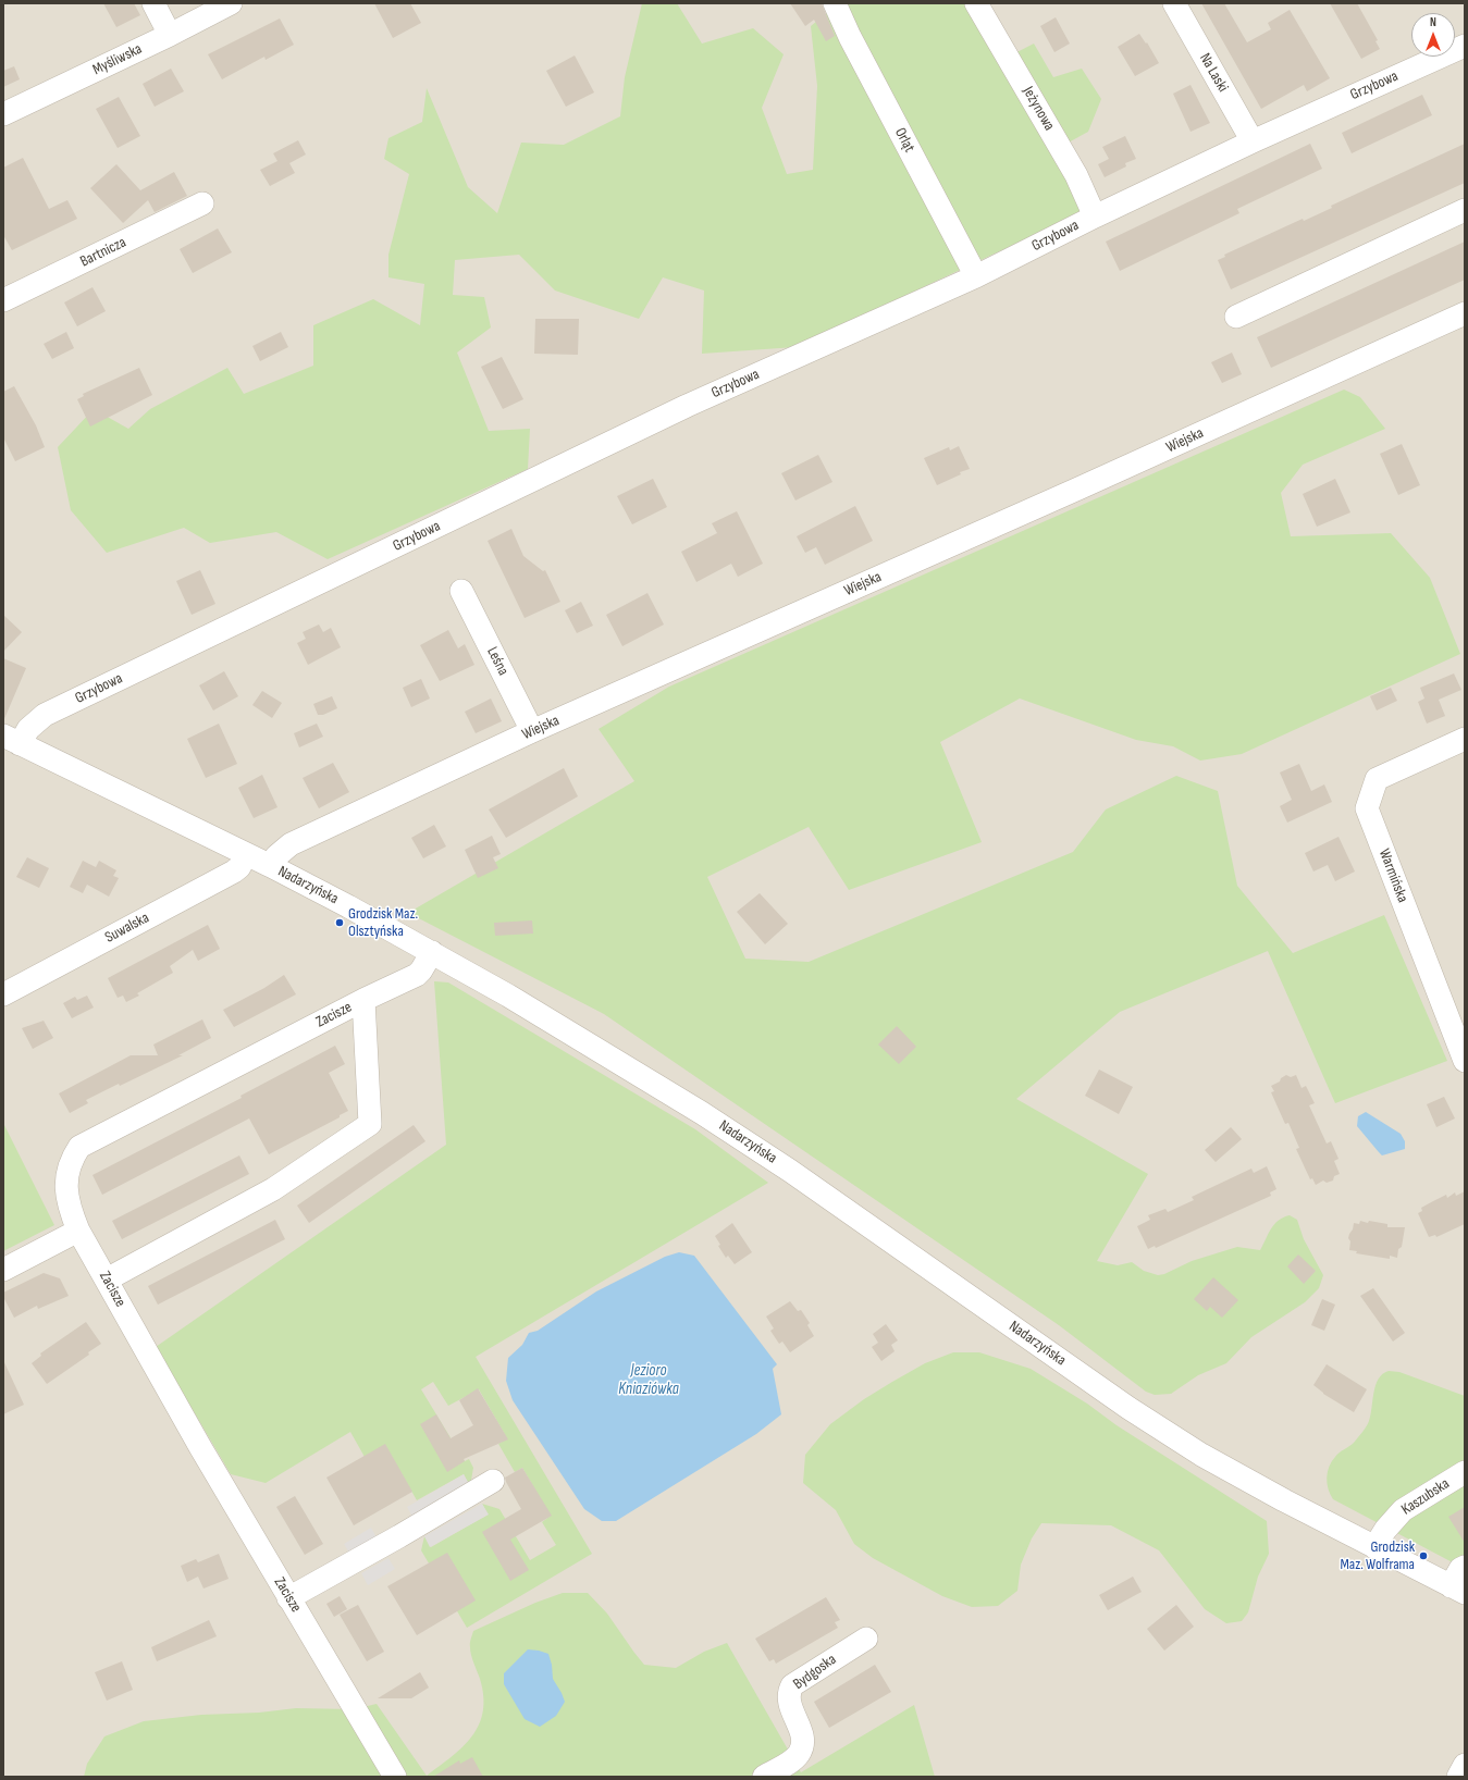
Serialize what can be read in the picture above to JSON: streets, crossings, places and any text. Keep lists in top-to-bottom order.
{
  "streets": {
    "street": [
      "Myśliwska",
      "Na Laski",
      "Grzybowa",
      "Jeżynowa",
      "Orląt",
      "Bartnicza",
      "Wiejska",
      "Leśna",
      "Warmińska",
      "Nadarzyńska",
      "Suwalska",
      "Zacisze",
      "Kaszubska",
      "Bydgoska"
    ]
  },
  "crossings": [
    ["Na Laski", "Grzybowa"],
    ["Grzybowa", "Jeżynowa"],
    ["Grzybowa", "Orląt"],
    ["Grzybowa", "Nadarzyńska"],
    ["Wiejska", "Leśna"],
    ["Wiejska", "Nadarzyńska"],
    ["Nadarzyńska", "Suwalska"],
    ["Nadarzyńska", "Zacisze"],
    ["Nadarzyńska", "Kaszubska"]
  ],
  "water": ["Jezioro Kniaziówka"],
  "places": ["Grodzisk Maz. Olsztyńska", "Grodzisk Maz. Wolframa"],
  "north": "top"
}
